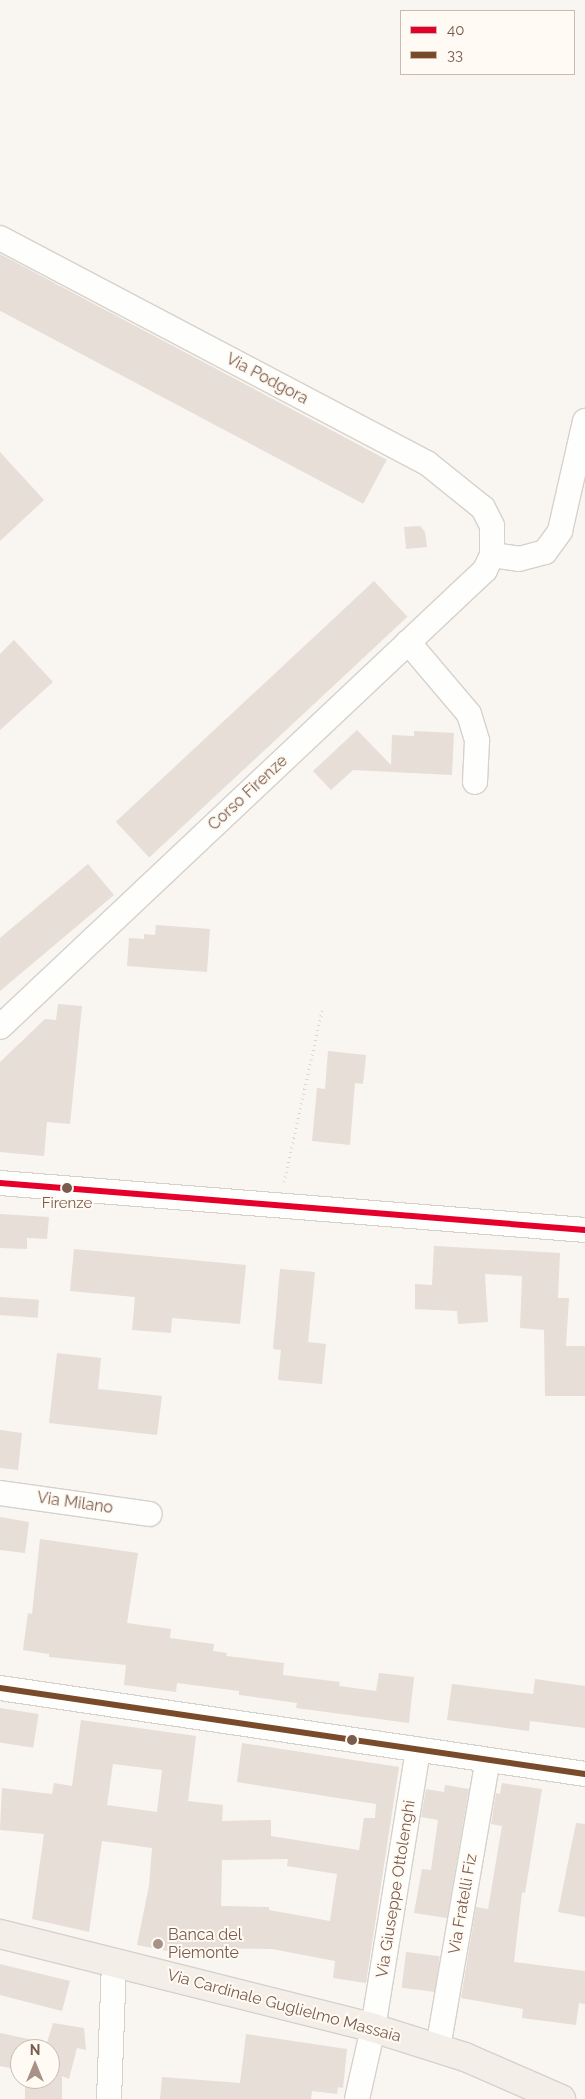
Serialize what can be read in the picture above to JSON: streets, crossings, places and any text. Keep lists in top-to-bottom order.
{
  "streets": {
    "main road": ["Via Cardinale Guglielmo Massaia"],
    "street": [
      "Via Podgora",
      "Corso Firenze",
      "Via Milano",
      "Via Giuseppe Ottolenghi",
      "Via Fratelli Fiz"
    ]
  },
  "crossings": [
    ["Via Podgora", "Corso Firenze"],
    ["Via Giuseppe Ottolenghi", "Via Cardinale Guglielmo Massaia"],
    ["Via Fratelli Fiz", "Via Cardinale Guglielmo Massaia"]
  ],
  "places": ["Firenze", "Banca del Piemonte"],
  "lines": ["transit line 40", "transit line 33"],
  "legend": ["40", "33"],
  "north": "top"
}
